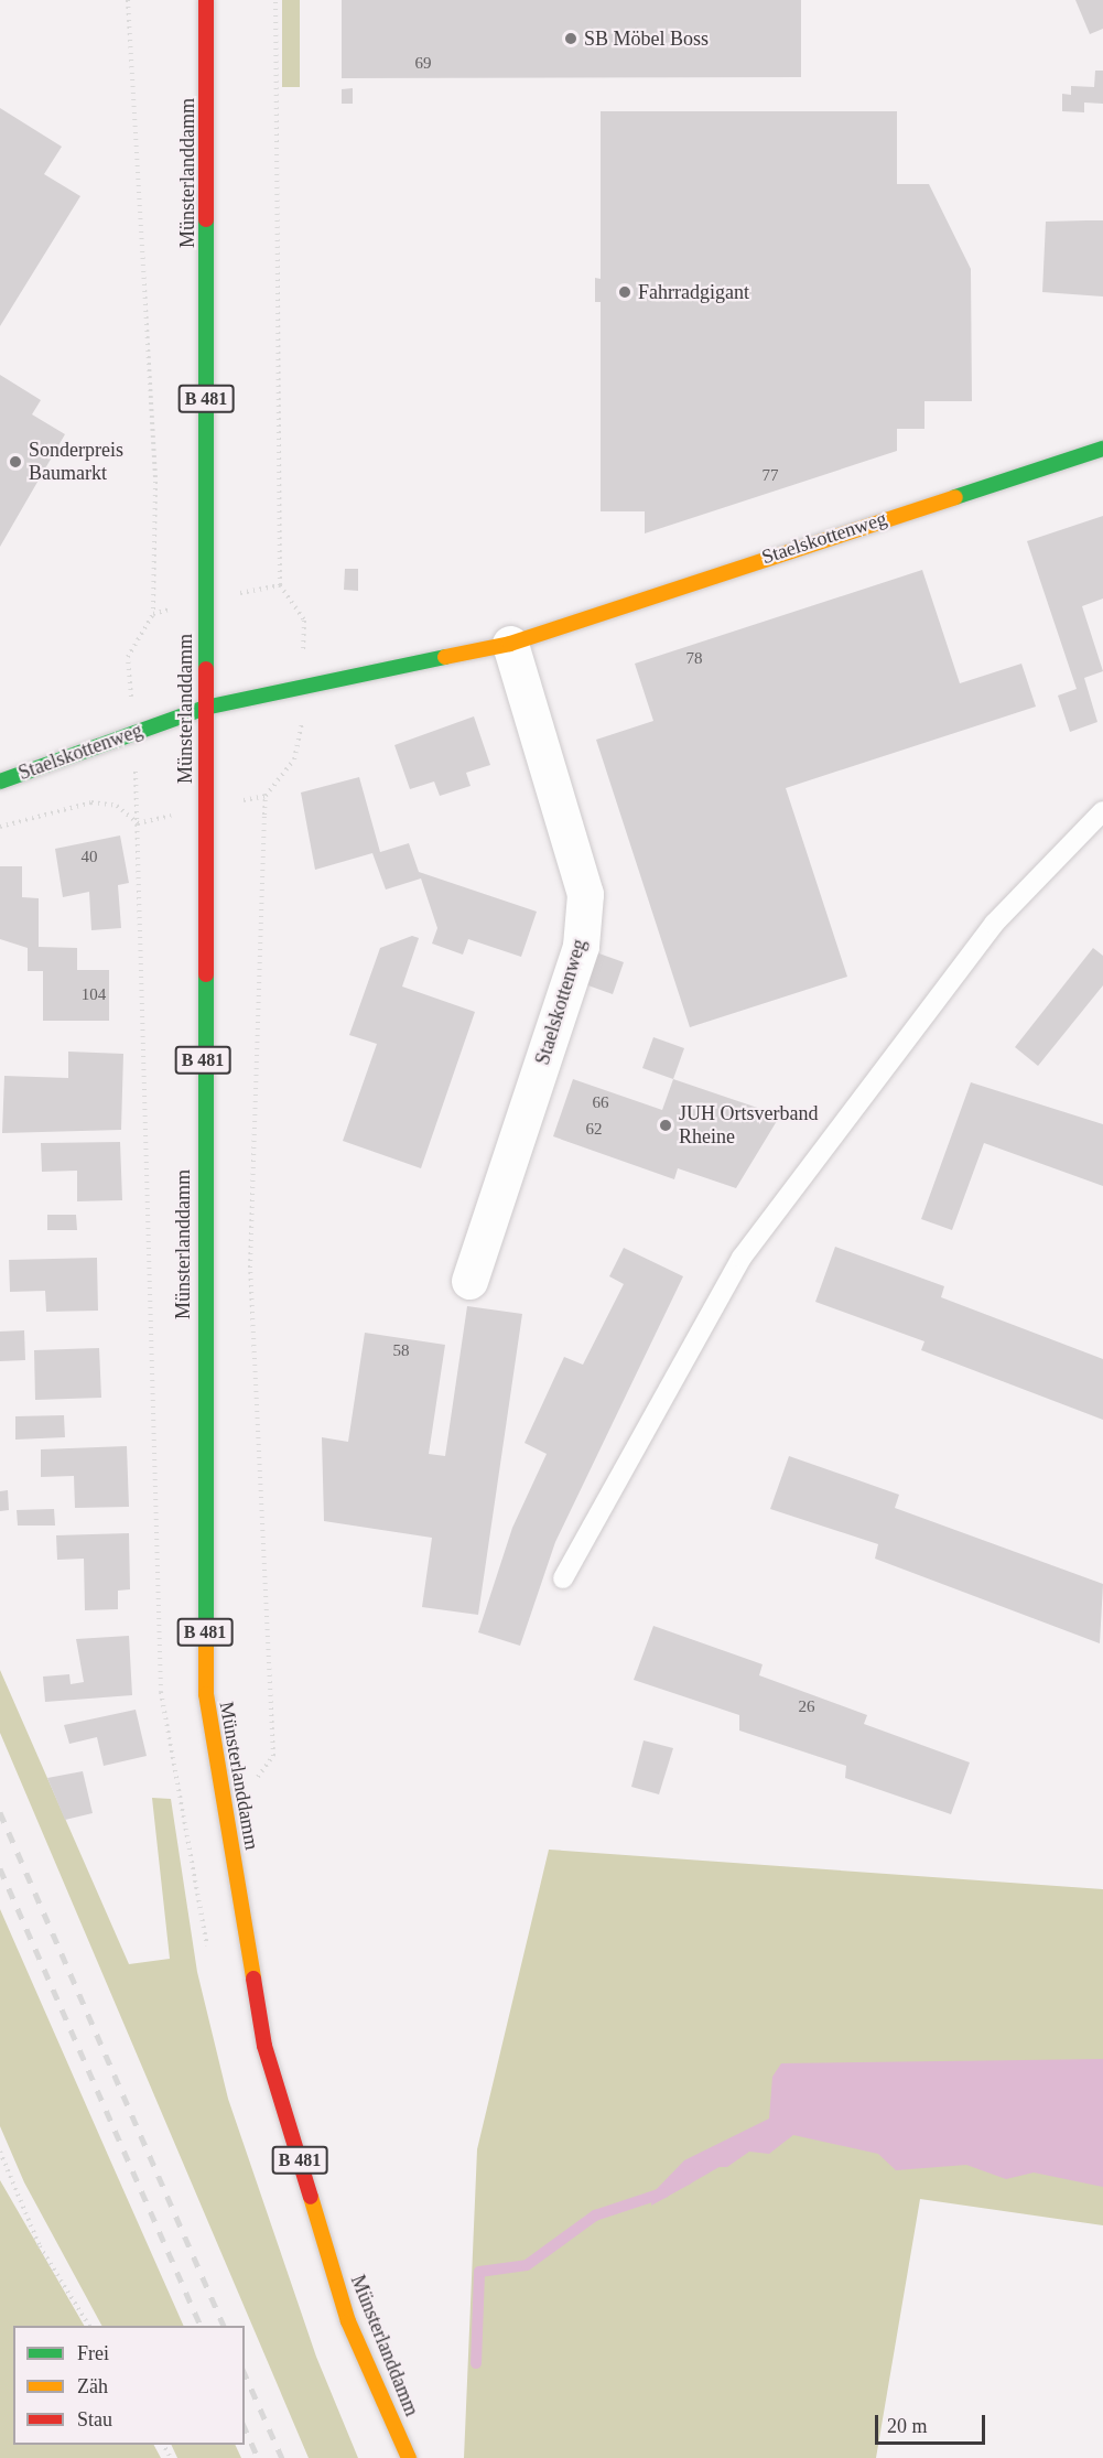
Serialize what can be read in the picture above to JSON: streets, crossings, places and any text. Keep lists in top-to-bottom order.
{
  "streets": {
    "main road": ["Münsterlanddamm", "B 481", "Staelskottenweg"]
  },
  "crossings": [
    ["Münsterlanddamm", "Staelskottenweg"]
  ],
  "places": [
    "SB Möbel Boss",
    "Fahrradgigant",
    "Sonderpreis Baumarkt",
    "JUH Ortsverband Rheine"
  ],
  "house_numbers": [
    "69",
    "77",
    "78",
    "40",
    "104",
    "66",
    "62",
    "58",
    "26"
  ],
  "legend": ["Frei", "Zäh", "Stau"],
  "scale_bar": "20 m"
}
